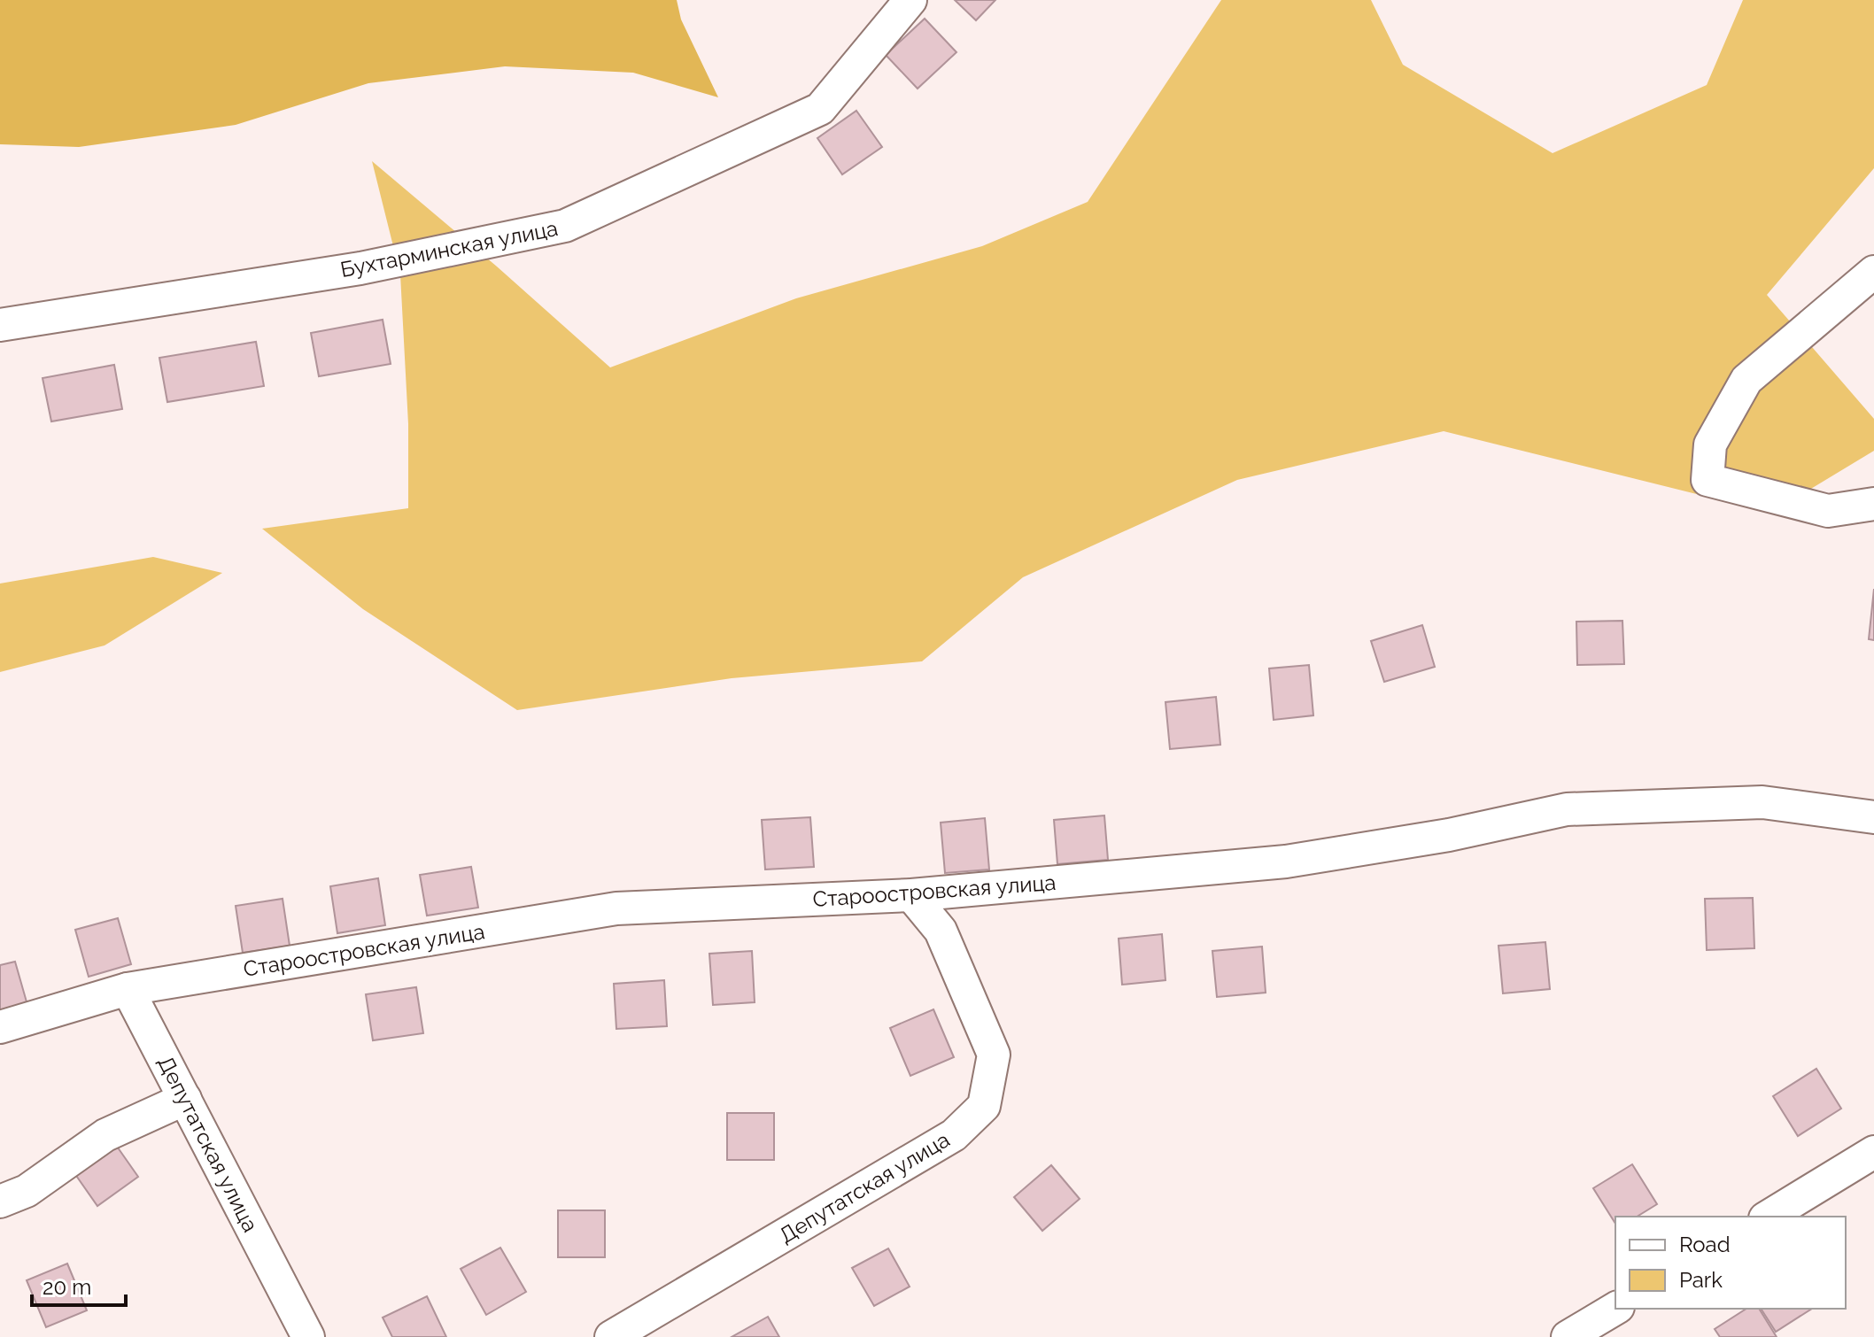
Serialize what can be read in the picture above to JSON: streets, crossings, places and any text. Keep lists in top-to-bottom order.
{
  "streets": {
    "street": ["Бухтарминская улица", "Староостровская улица", "Депутатская улица"]
  },
  "crossings": [
    ["Староостровская улица", "Депутатская улица"]
  ],
  "legend": ["Road", "Park"],
  "scale_bar": "20 m"
}
